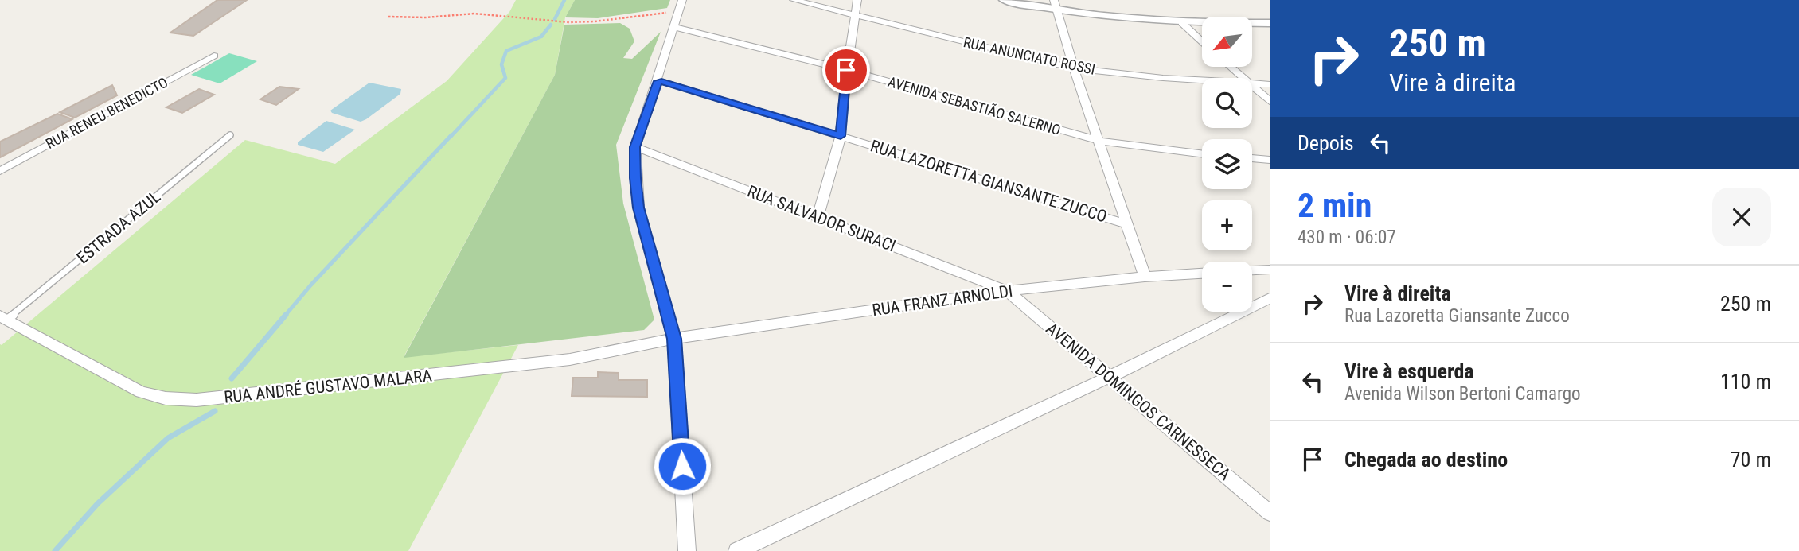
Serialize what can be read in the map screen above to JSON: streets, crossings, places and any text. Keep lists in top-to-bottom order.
{
  "streets": {
    "street": [
      "RUA ANUNCIATO ROSSI",
      "AVENIDA SEBASTIÃO SALERNO",
      "RUA RENEU BENEDICTO",
      "RUA LAZORETTA GIANSANTE ZUCCO",
      "RUA SALVADOR SURACI",
      "RUA FRANZ ARNOLDI",
      "RUA ANDRÉ GUSTAVO MALARA",
      "AVENIDA DOMINGOS CARNESSECA"
    ],
    "lane": ["ESTRADA AZUL"]
  },
  "crossings": [
    ["RUA SALVADOR SURACI", "RUA FRANZ ARNOLDI"],
    ["RUA SALVADOR SURACI", "AVENIDA DOMINGOS CARNESSECA"],
    ["ESTRADA AZUL", "RUA ANDRÉ GUSTAVO MALARA"],
    ["RUA FRANZ ARNOLDI", "RUA ANDRÉ GUSTAVO MALARA"],
    ["RUA FRANZ ARNOLDI", "AVENIDA DOMINGOS CARNESSECA"]
  ],
  "north": "bottom left",
  "page": {
    "turn": ["250 m", "Vire à direita"],
    "map_buttons": ["+", "−"],
    "then": "Depois",
    "heading": ["2 min", "430 m · 06:07"],
    "list": [
      {
        "name": "Vire à direita",
        "note": "Rua Lazoretta Giansante Zucco",
        "value": "250 m"
      },
      {
        "name": "Vire à esquerda",
        "note": "Avenida Wilson Bertoni Camargo",
        "value": "110 m"
      },
      {
        "name": "Chegada ao destino",
        "value": "70 m"
      }
    ]
  }
}
